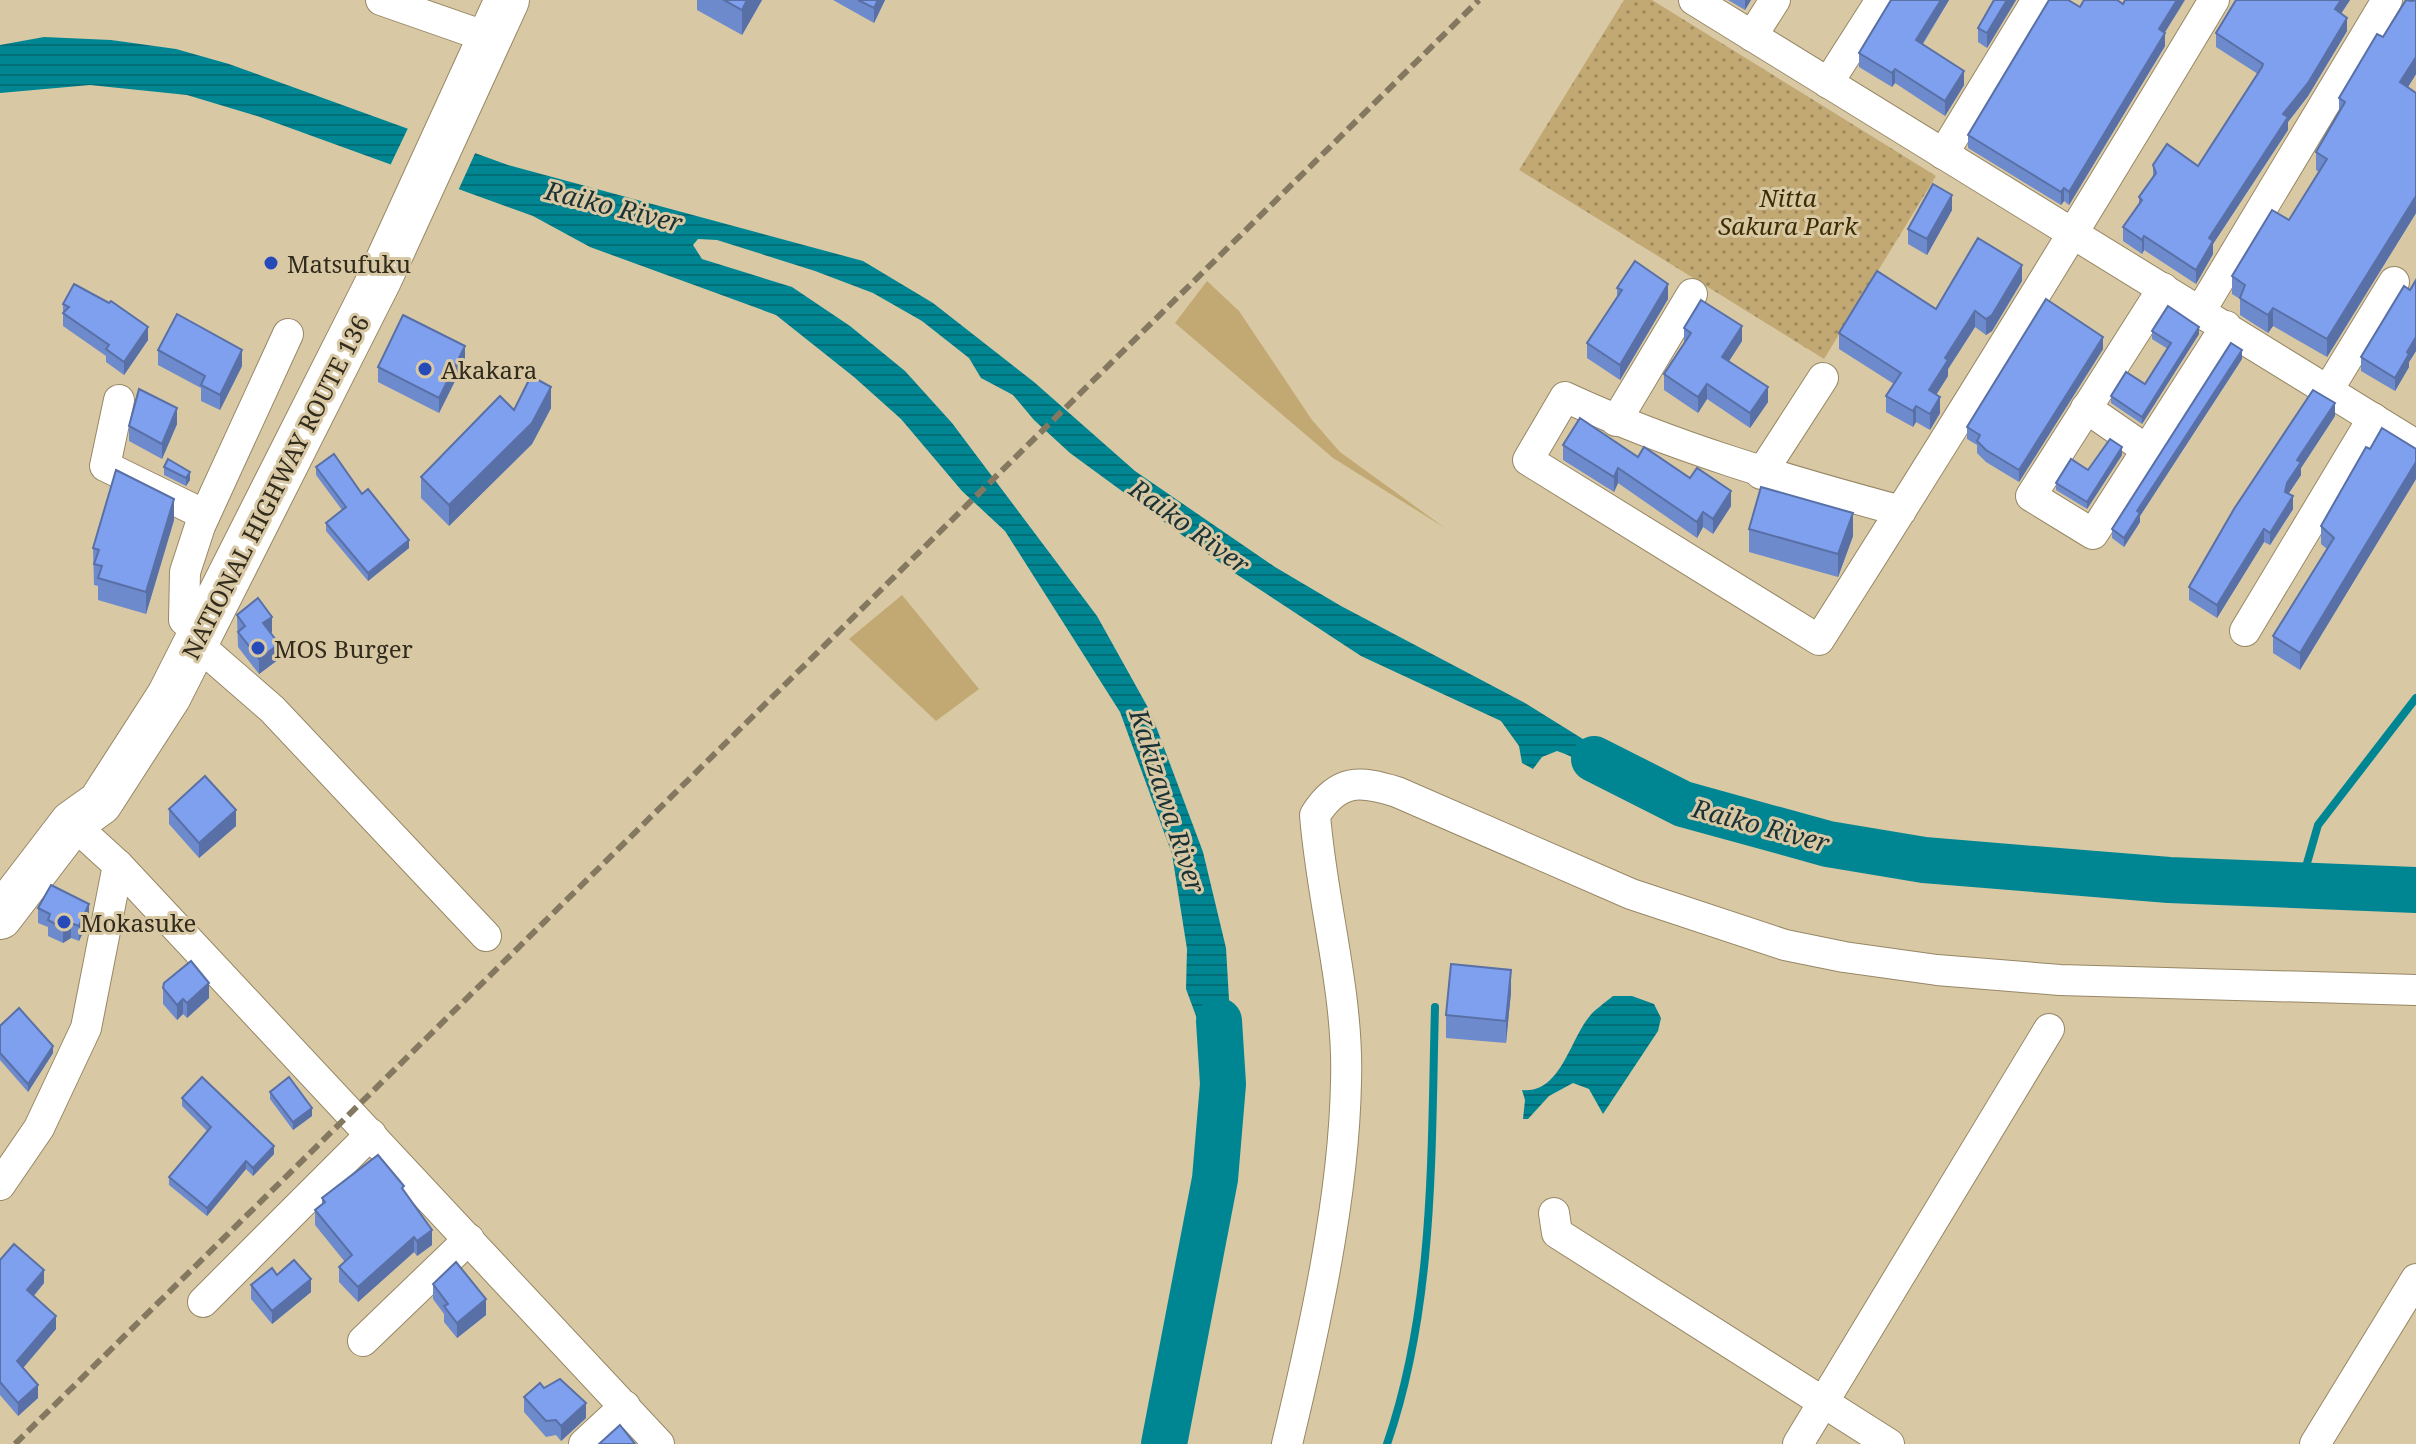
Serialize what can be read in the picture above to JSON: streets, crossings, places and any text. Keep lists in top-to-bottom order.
{
  "streets": {
    "highway": ["NATIONAL HIGHWAY ROUTE 136"]
  },
  "water": ["Raiko River", "Kakizawa River"],
  "parks": ["Nitta Sakura Park"],
  "places": [
    "Matsufuku",
    "Akakara",
    "MOS Burger",
    "Mokasuke"
  ]
}
